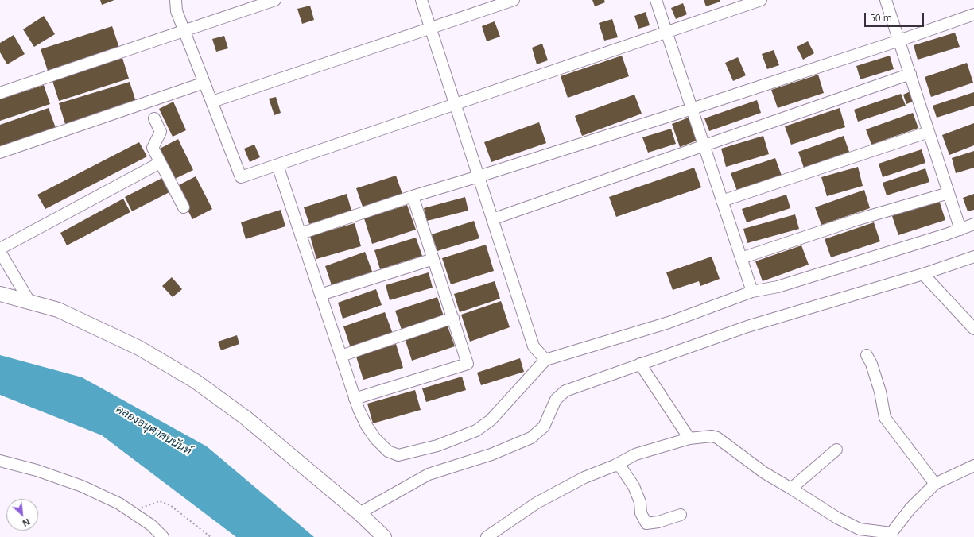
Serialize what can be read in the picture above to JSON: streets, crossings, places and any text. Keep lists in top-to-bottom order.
{
  "water": ["คลองอนุศาสนนันท์"],
  "scale_bar": "50 m",
  "north": "bottom right"
}
